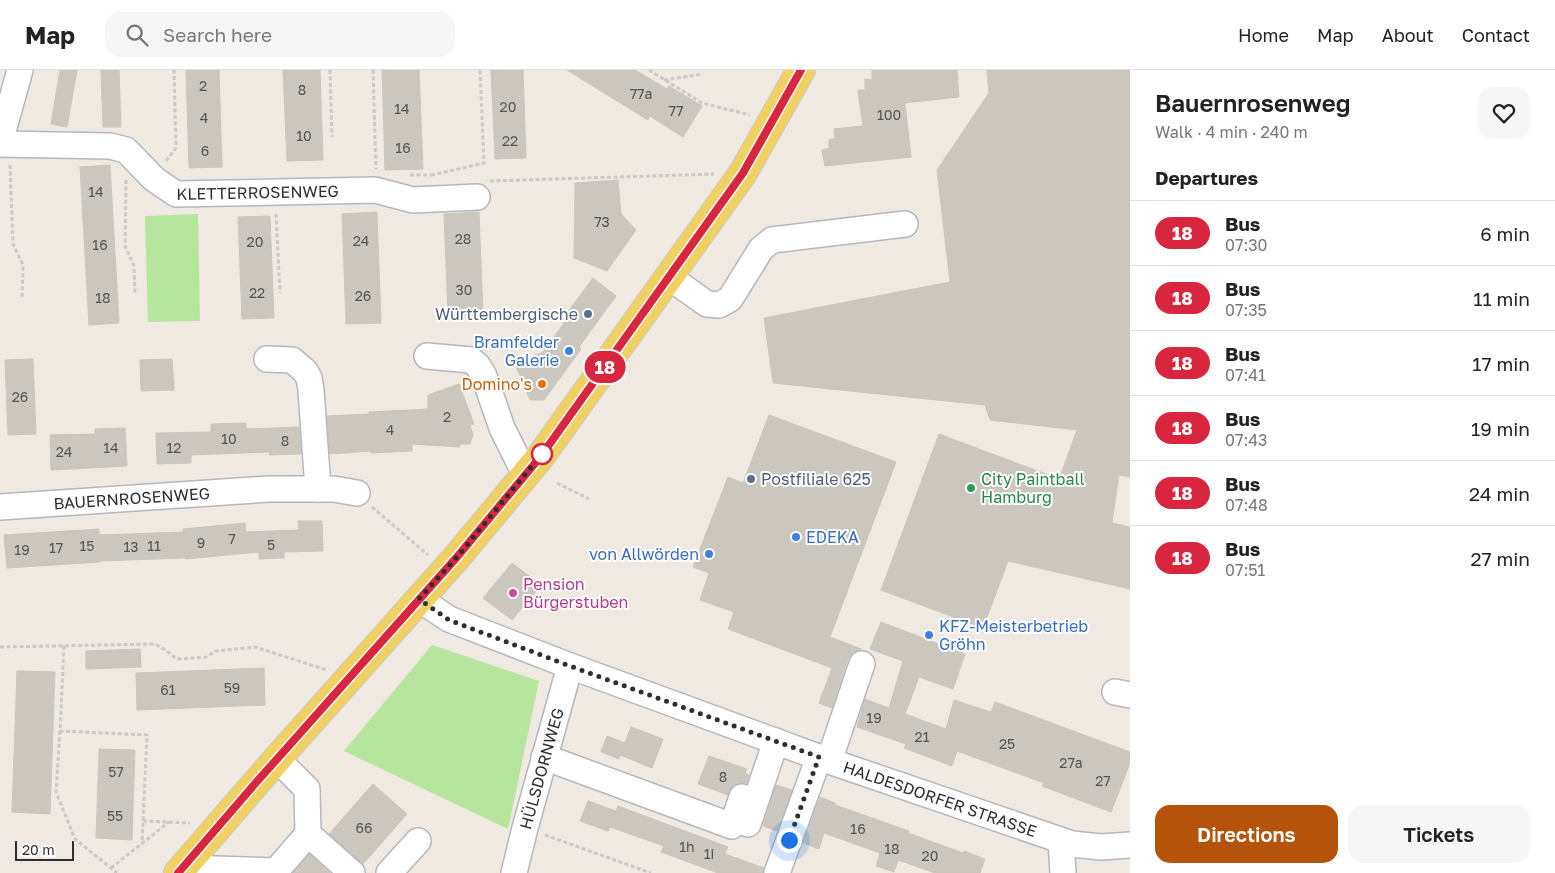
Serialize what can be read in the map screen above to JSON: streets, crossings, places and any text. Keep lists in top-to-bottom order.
{
  "streets": {
    "street": [
      "KLETTERROSENWEG",
      "BAUERNROSENWEG",
      "HÜLSDORNWEG",
      "HALDESDORFER STRASSE"
    ]
  },
  "crossings": [
    ["HÜLSDORNWEG", "HALDESDORFER STRASSE"]
  ],
  "places": [
    "Württembergische",
    "Bramfelder Galerie",
    "Domino's",
    "Postfiliale 625",
    "City Paintball Hamburg",
    "EDEKA",
    "von Allwörden",
    "Pension Bürgerstuben",
    "KFZ-Meisterbetrieb Gröhn"
  ],
  "lines": ["bus line 18"],
  "house_numbers": [
    "2",
    "8",
    "77a",
    "20",
    "14",
    "77",
    "100",
    "4",
    "10",
    "22",
    "16",
    "6",
    "14",
    "73",
    "28",
    "24",
    "20",
    "16",
    "30",
    "22",
    "26",
    "18",
    "26",
    "2",
    "4",
    "10",
    "8",
    "14",
    "12",
    "24",
    "7",
    "9",
    "5",
    "15",
    "11",
    "13",
    "17",
    "19",
    "59",
    "61",
    "19",
    "21",
    "25",
    "27a",
    "57",
    "8",
    "27",
    "55",
    "66",
    "16",
    "1h",
    "18",
    "1i",
    "20"
  ],
  "scale_bar": "20 m",
  "page": {
    "header": "Map",
    "search": "Search here",
    "nav": [
      "Home",
      "Map",
      "About",
      "Contact"
    ],
    "on_map": "18",
    "heading": [
      ["Bauernrosenweg", "Walk · 4 min · 240 m"],
      "Departures"
    ],
    "list": [
      {
        "mark": "18",
        "name": "Bus",
        "note": "07:30",
        "value": "6 min"
      },
      {
        "mark": "18",
        "name": "Bus",
        "note": "07:35",
        "value": "11 min"
      },
      {
        "mark": "18",
        "name": "Bus",
        "note": "07:41",
        "value": "17 min"
      },
      {
        "mark": "18",
        "name": "Bus",
        "note": "07:43",
        "value": "19 min"
      },
      {
        "mark": "18",
        "name": "Bus",
        "note": "07:48",
        "value": "24 min"
      },
      {
        "mark": "18",
        "name": "Bus",
        "note": "07:51",
        "value": "27 min"
      }
    ],
    "buttons": ["Directions", "Tickets"],
    "scale": "20 m"
  }
}
